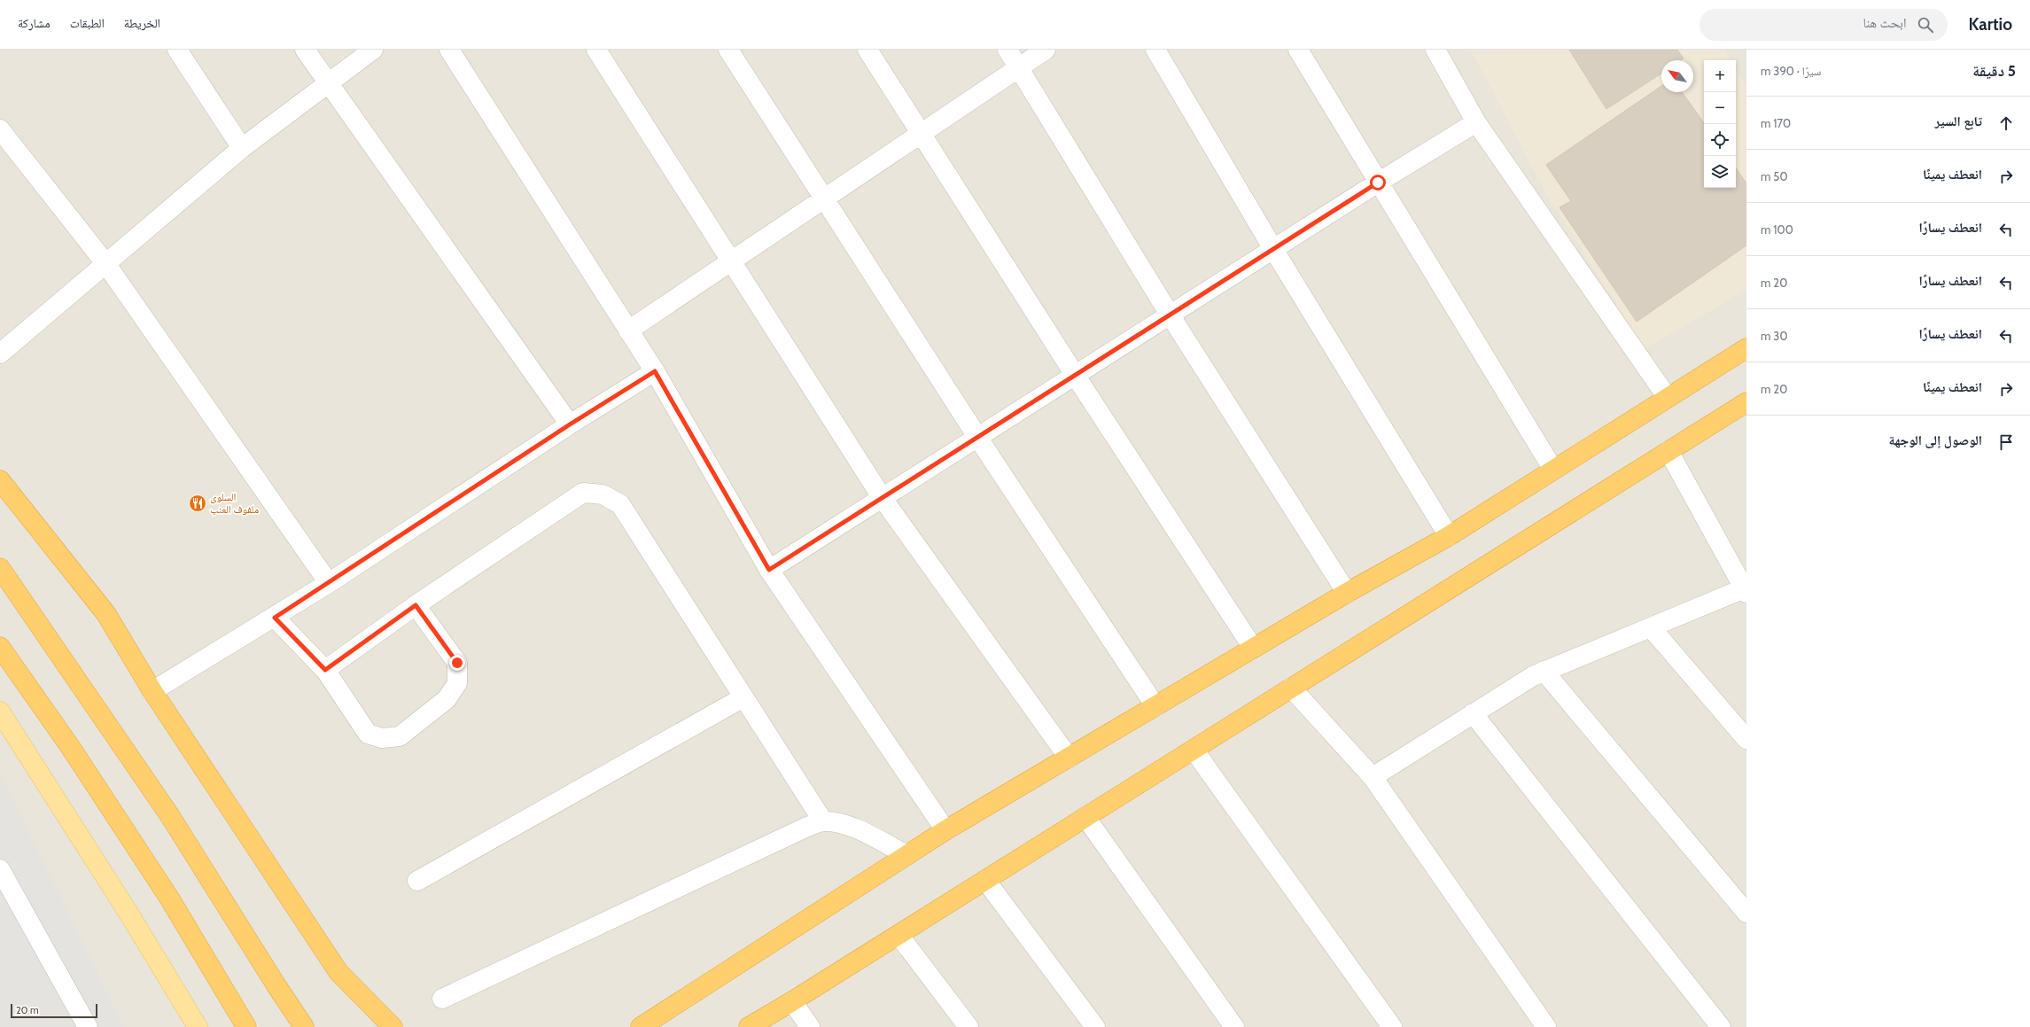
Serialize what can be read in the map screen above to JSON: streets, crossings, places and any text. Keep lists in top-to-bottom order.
{
  "places": {
    "restaurant": ["السلوى ملفوف العنب"]
  },
  "scale_bar": "20 m",
  "north": "top left",
  "page": {
    "header": "Kartio",
    "search": "ابحث هنا",
    "nav": ["الخريطة", "الطبقات", "مشاركة"],
    "heading": ["5 دقيقة", "سيرًا · 390 m"],
    "map_buttons": ["+", "−"],
    "list": [
      ["تابع السير", "170 m"],
      ["انعطف يمينًا", "50 m"],
      ["انعطف يسارًا", "100 m"],
      ["انعطف يسارًا", "20 m"],
      ["انعطف يسارًا", "30 m"],
      ["انعطف يمينًا", "20 m"],
      "الوصول إلى الوجهة"
    ],
    "scale": "20 m"
  }
}
